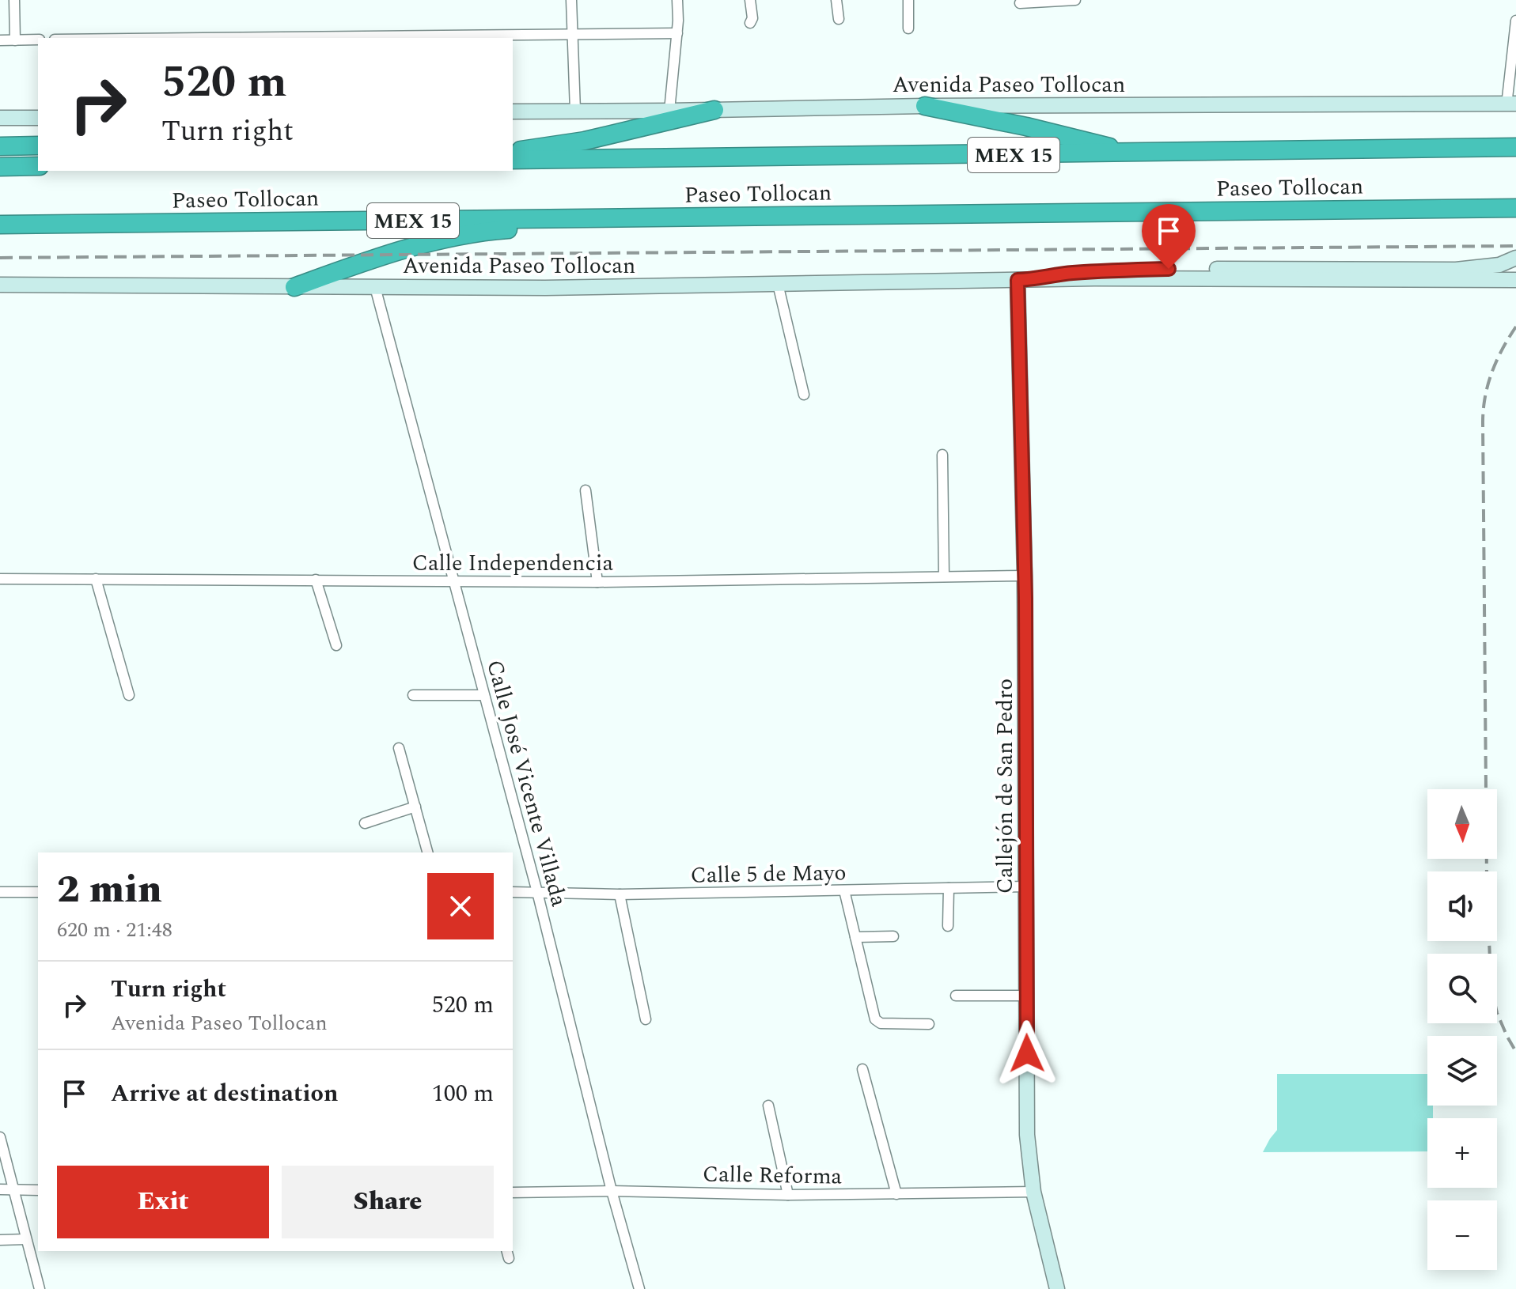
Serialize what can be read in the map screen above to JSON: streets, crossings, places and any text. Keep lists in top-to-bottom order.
{
  "streets": {
    "highway": ["MEX 15", "Paseo Tollocan"],
    "main road": ["Avenida Paseo Tollocan", "Callejón de San Pedro"],
    "street": [
      "Calle Independencia",
      "Calle José Vicente Villada",
      "Calle 5 de Mayo",
      "Calle Reforma"
    ]
  },
  "crossings": [
    ["Avenida Paseo Tollocan", "Calle José Vicente Villada"],
    ["Avenida Paseo Tollocan", "Callejón de San Pedro"],
    ["Calle Independencia", "Calle José Vicente Villada"],
    ["Calle Independencia", "Callejón de San Pedro"],
    ["Calle José Vicente Villada", "Calle 5 de Mayo"],
    ["Calle José Vicente Villada", "Calle Reforma"],
    ["Callejón de San Pedro", "Calle 5 de Mayo"],
    ["Callejón de San Pedro", "Calle Reforma"]
  ],
  "north": "bottom",
  "page": {
    "turn": ["520 m", "Turn right"],
    "map_buttons": ["+", "−"],
    "heading": ["2 min", "620 m · 21:48"],
    "list": [
      {
        "name": "Turn right",
        "note": "Avenida Paseo Tollocan",
        "value": "520 m"
      },
      {
        "name": "Arrive at destination",
        "value": "100 m"
      }
    ],
    "buttons": ["Exit", "Share"]
  }
}
